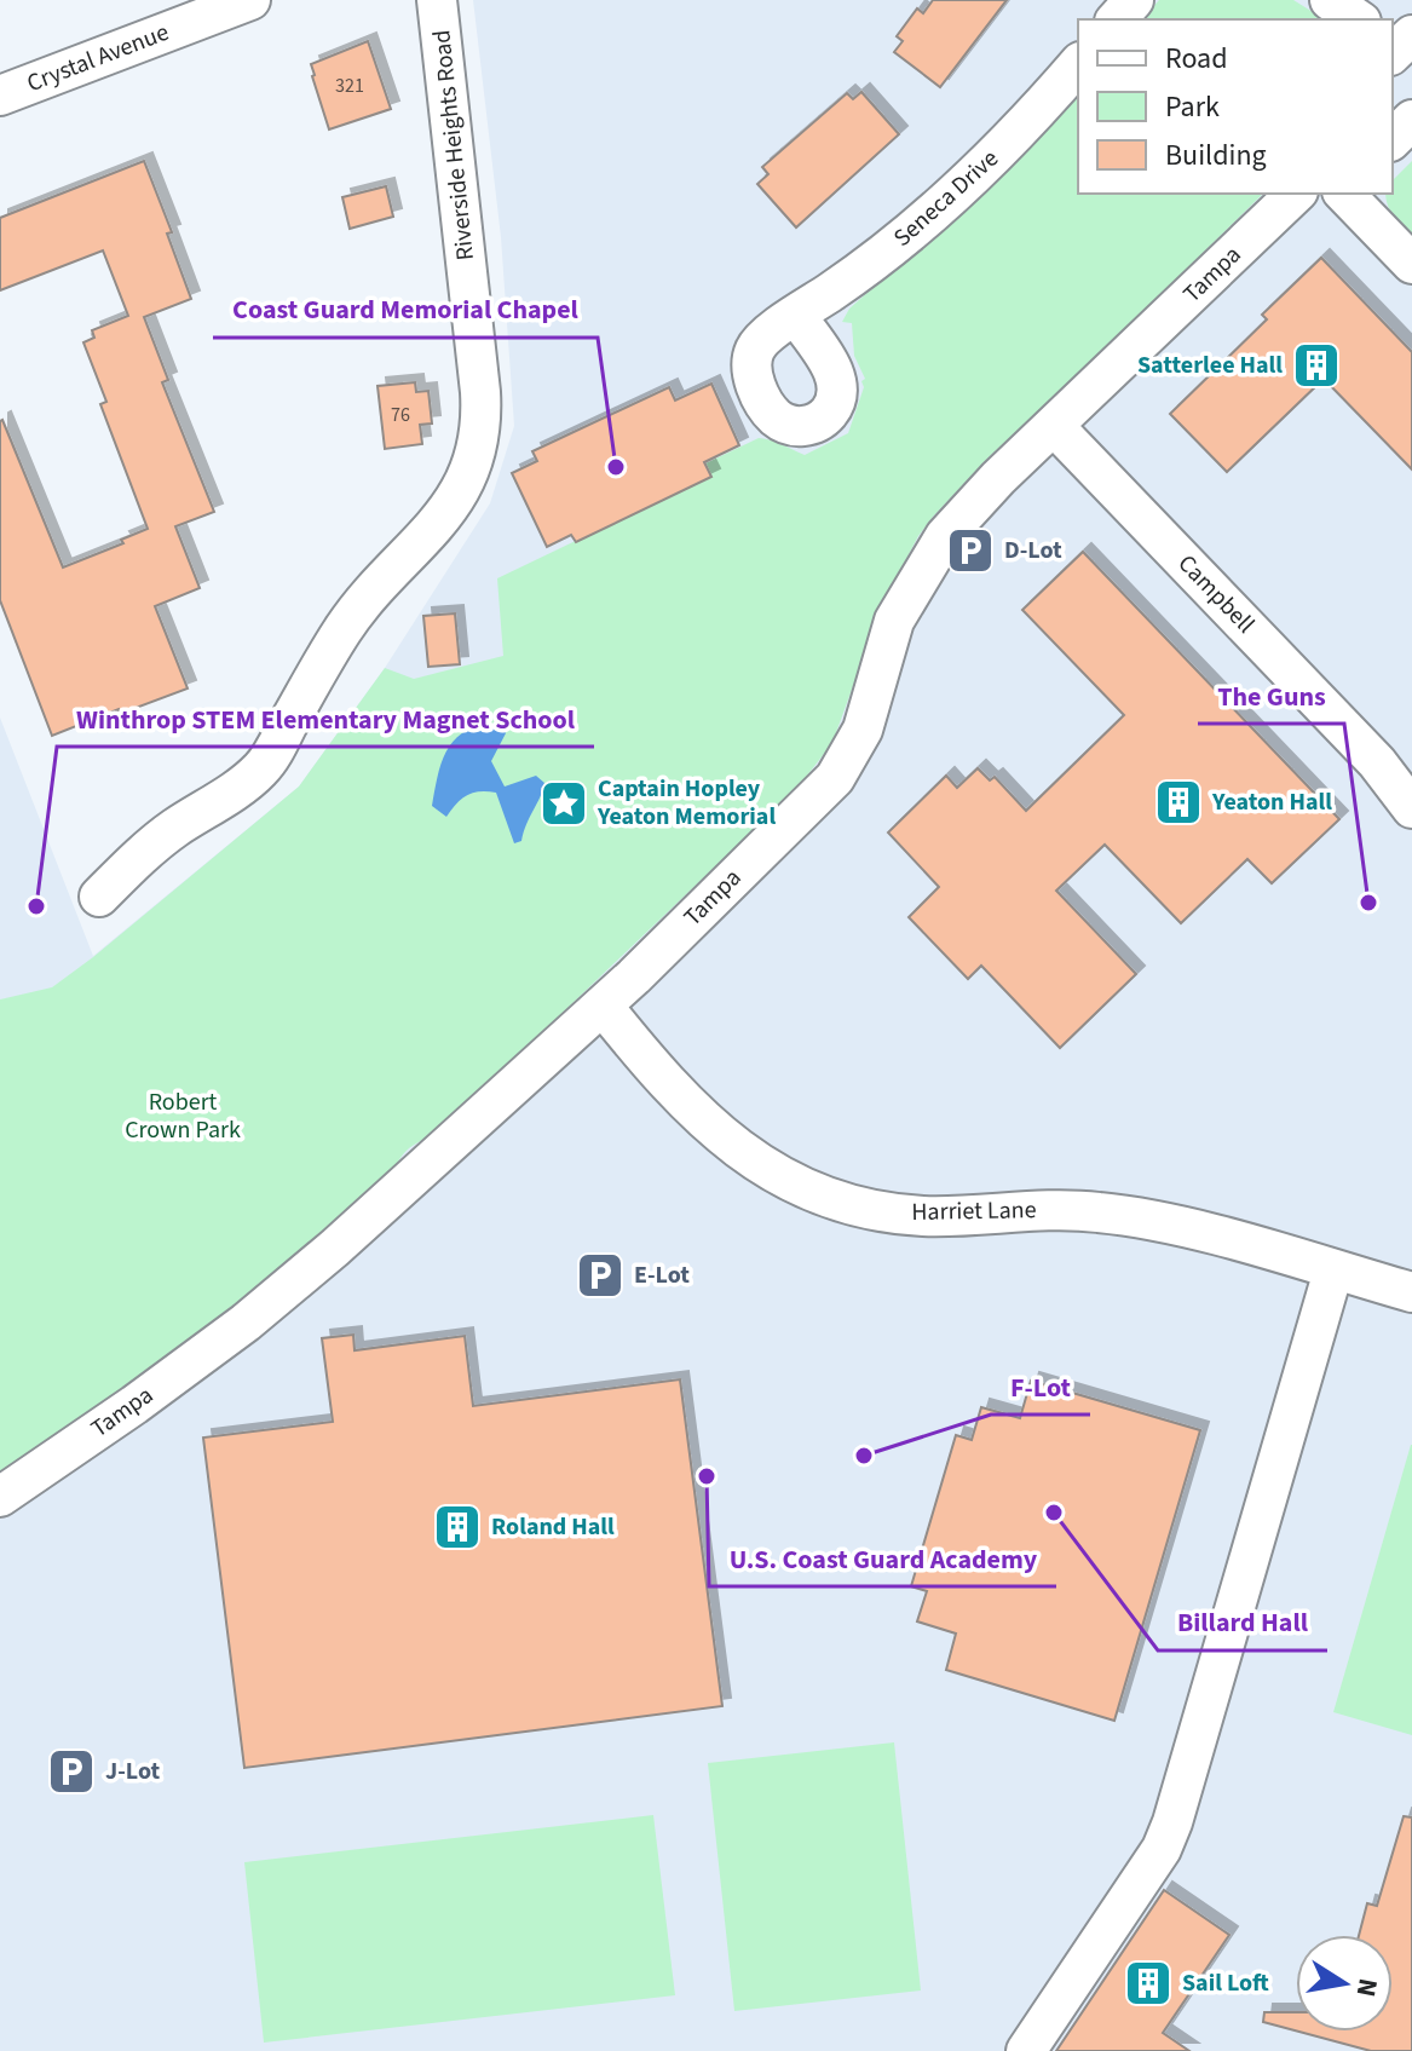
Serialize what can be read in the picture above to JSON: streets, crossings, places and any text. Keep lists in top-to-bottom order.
{
  "streets": {
    "street": [
      "Crystal Avenue",
      "Riverside Heights Road",
      "Seneca Drive",
      "Tampa",
      "Campbell",
      "Harriet Lane"
    ]
  },
  "crossings": [
    ["Tampa", "Campbell"],
    ["Tampa", "Harriet Lane"]
  ],
  "parks": ["Robert Crown Park"],
  "places": {
    "building": [
      "Satterlee Hall",
      "Yeaton Hall",
      "Roland Hall",
      "Sail Loft"
    ],
    "other": [
      "Coast Guard Memorial Chapel",
      "The Guns",
      "Winthrop STEM Elementary Magnet School",
      "F-Lot",
      "U.S. Coast Guard Academy",
      "Billard Hall"
    ],
    "parking": ["D-Lot", "E-Lot", "J-Lot"],
    "place": ["Captain Hopley Yeaton Memorial"]
  },
  "house_numbers": ["321", "76"],
  "legend": ["Road", "Park", "Building"],
  "north": "right"
}
